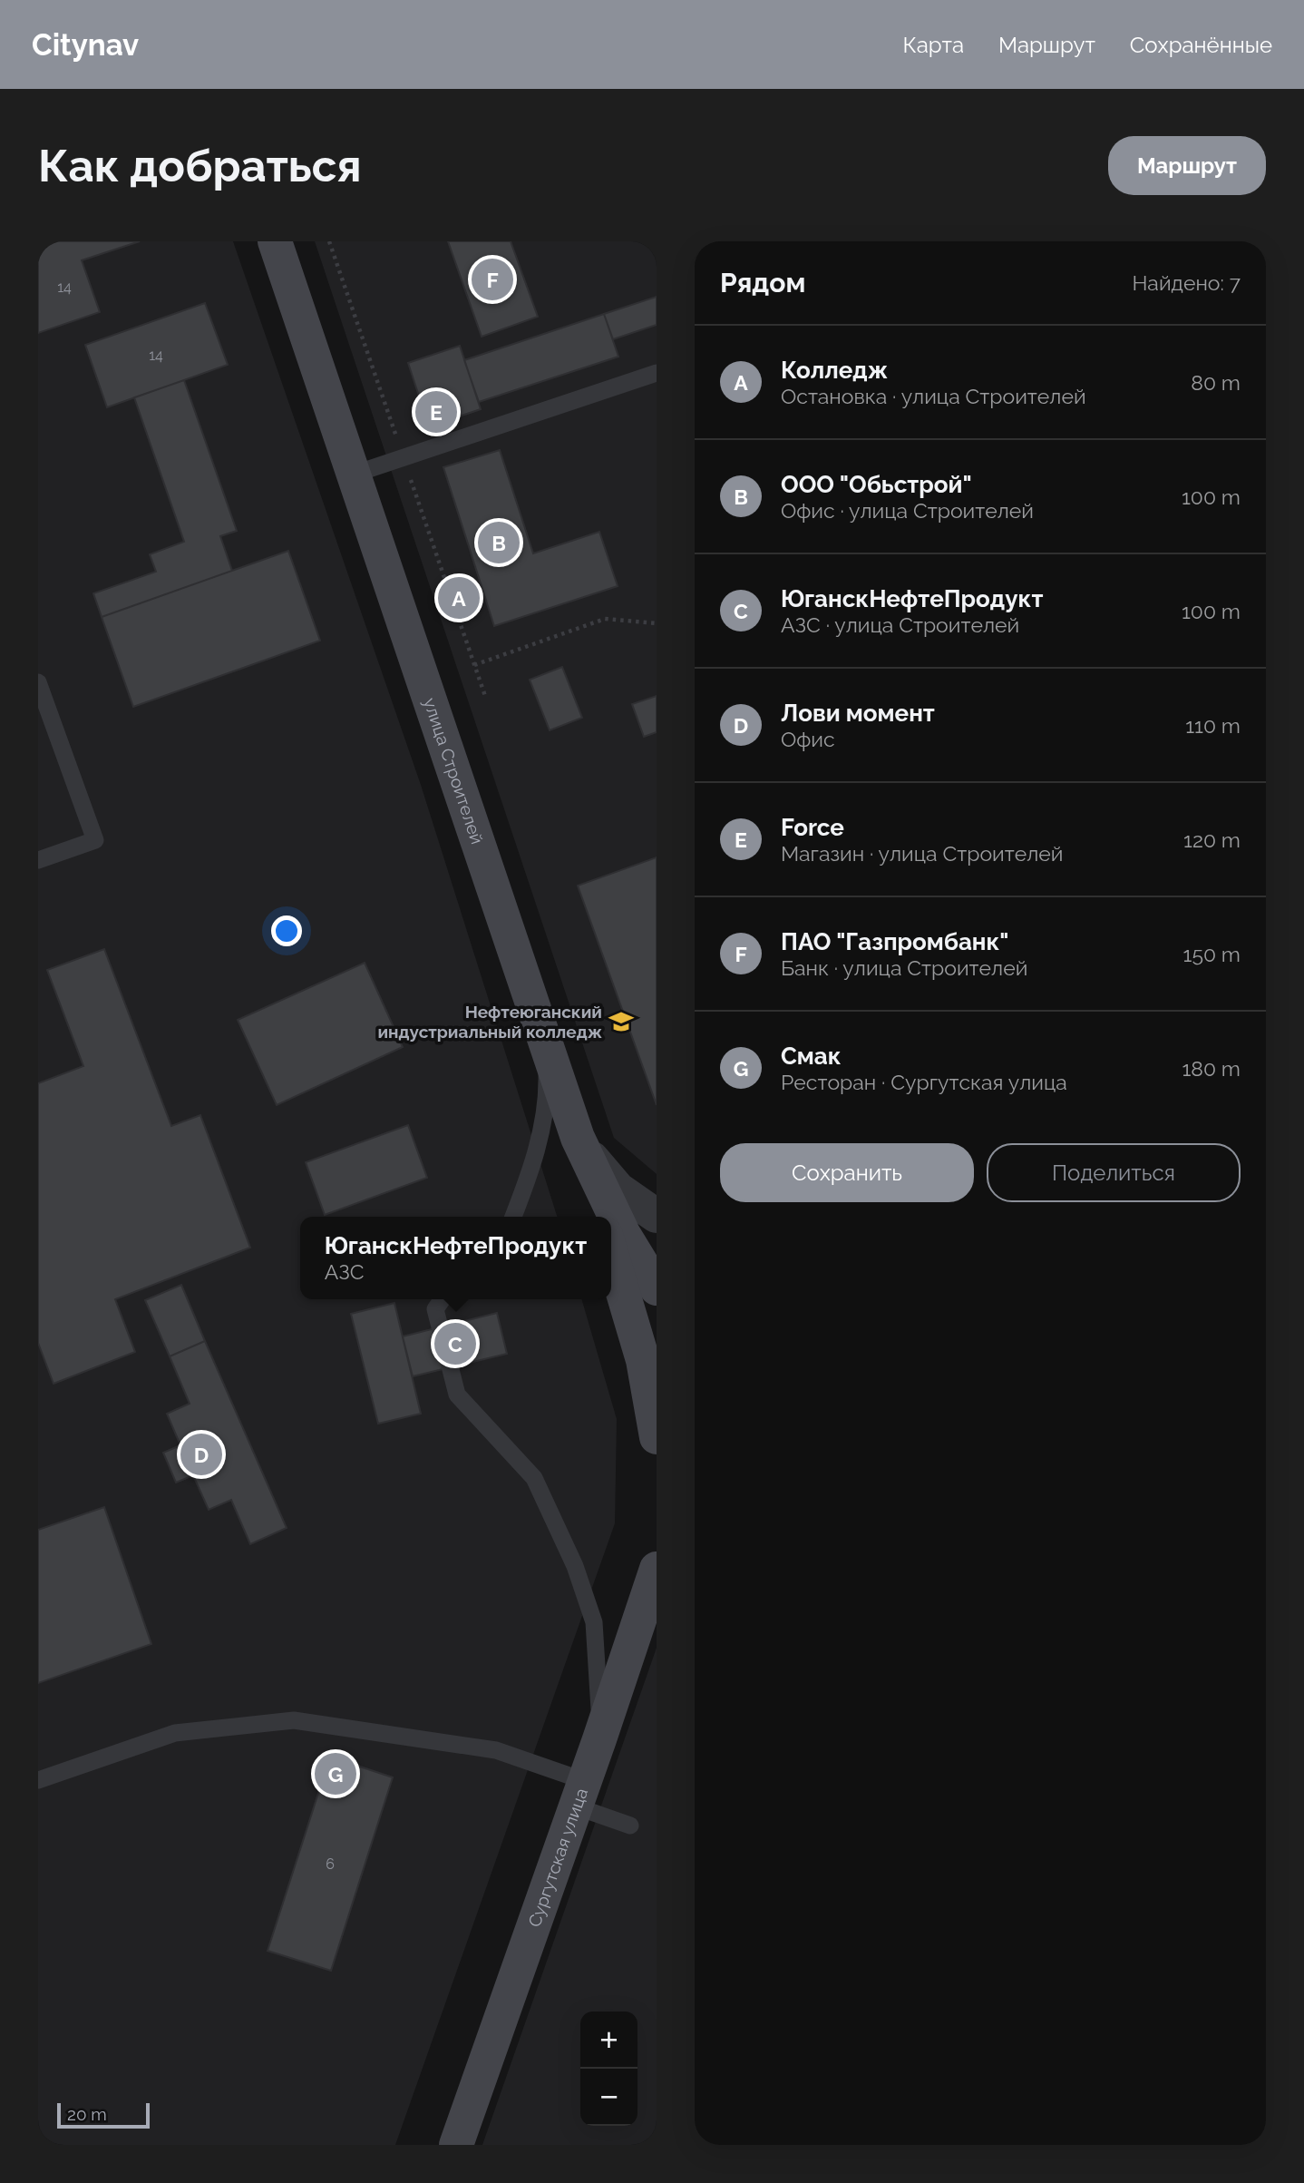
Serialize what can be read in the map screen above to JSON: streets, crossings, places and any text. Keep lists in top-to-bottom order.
{
  "streets": {
    "main road": ["улица Строителей", "Сургутская улица"]
  },
  "places": {
    "school or university": ["Нефтеюганский индустриальный колледж"]
  },
  "house_numbers": ["14", "14", "6"],
  "scale_bar": "20 m",
  "page": {
    "header": "Citynav",
    "nav": ["Карта", "Маршрут", "Сохранённые"],
    "buttons": [
      "Маршрут",
      ["Сохранить", "Поделиться"]
    ],
    "title": "Как добраться",
    "heading": ["Рядом", "Найдено: 7"],
    "pins": [
      "F",
      "E",
      "B",
      "A",
      "C",
      "D",
      "G"
    ],
    "list": [
      {
        "mark": "A",
        "name": "Колледж",
        "note": "Остановка · улица Строителей",
        "value": "80 m"
      },
      {
        "mark": "B",
        "name": "ООО \"Обьстрой\"",
        "note": "Офис · улица Строителей",
        "value": "100 m"
      },
      {
        "mark": "C",
        "name": "ЮганскНефтеПродукт",
        "note": "АЗС · улица Строителей",
        "value": "100 m"
      },
      {
        "mark": "D",
        "name": "Лови момент",
        "note": "Офис",
        "value": "110 m"
      },
      {
        "mark": "E",
        "name": "Force",
        "note": "Магазин · улица Строителей",
        "value": "120 m"
      },
      {
        "mark": "F",
        "name": "ПАО \"Газпромбанк\"",
        "note": "Банк · улица Строителей",
        "value": "150 m"
      },
      {
        "mark": "G",
        "name": "Смак",
        "note": "Ресторан · Сургутская улица",
        "value": "180 m"
      }
    ],
    "popup": ["ЮганскНефтеПродукт", "АЗС"],
    "map_buttons": ["+", "−"],
    "scale": "20 m"
  }
}
